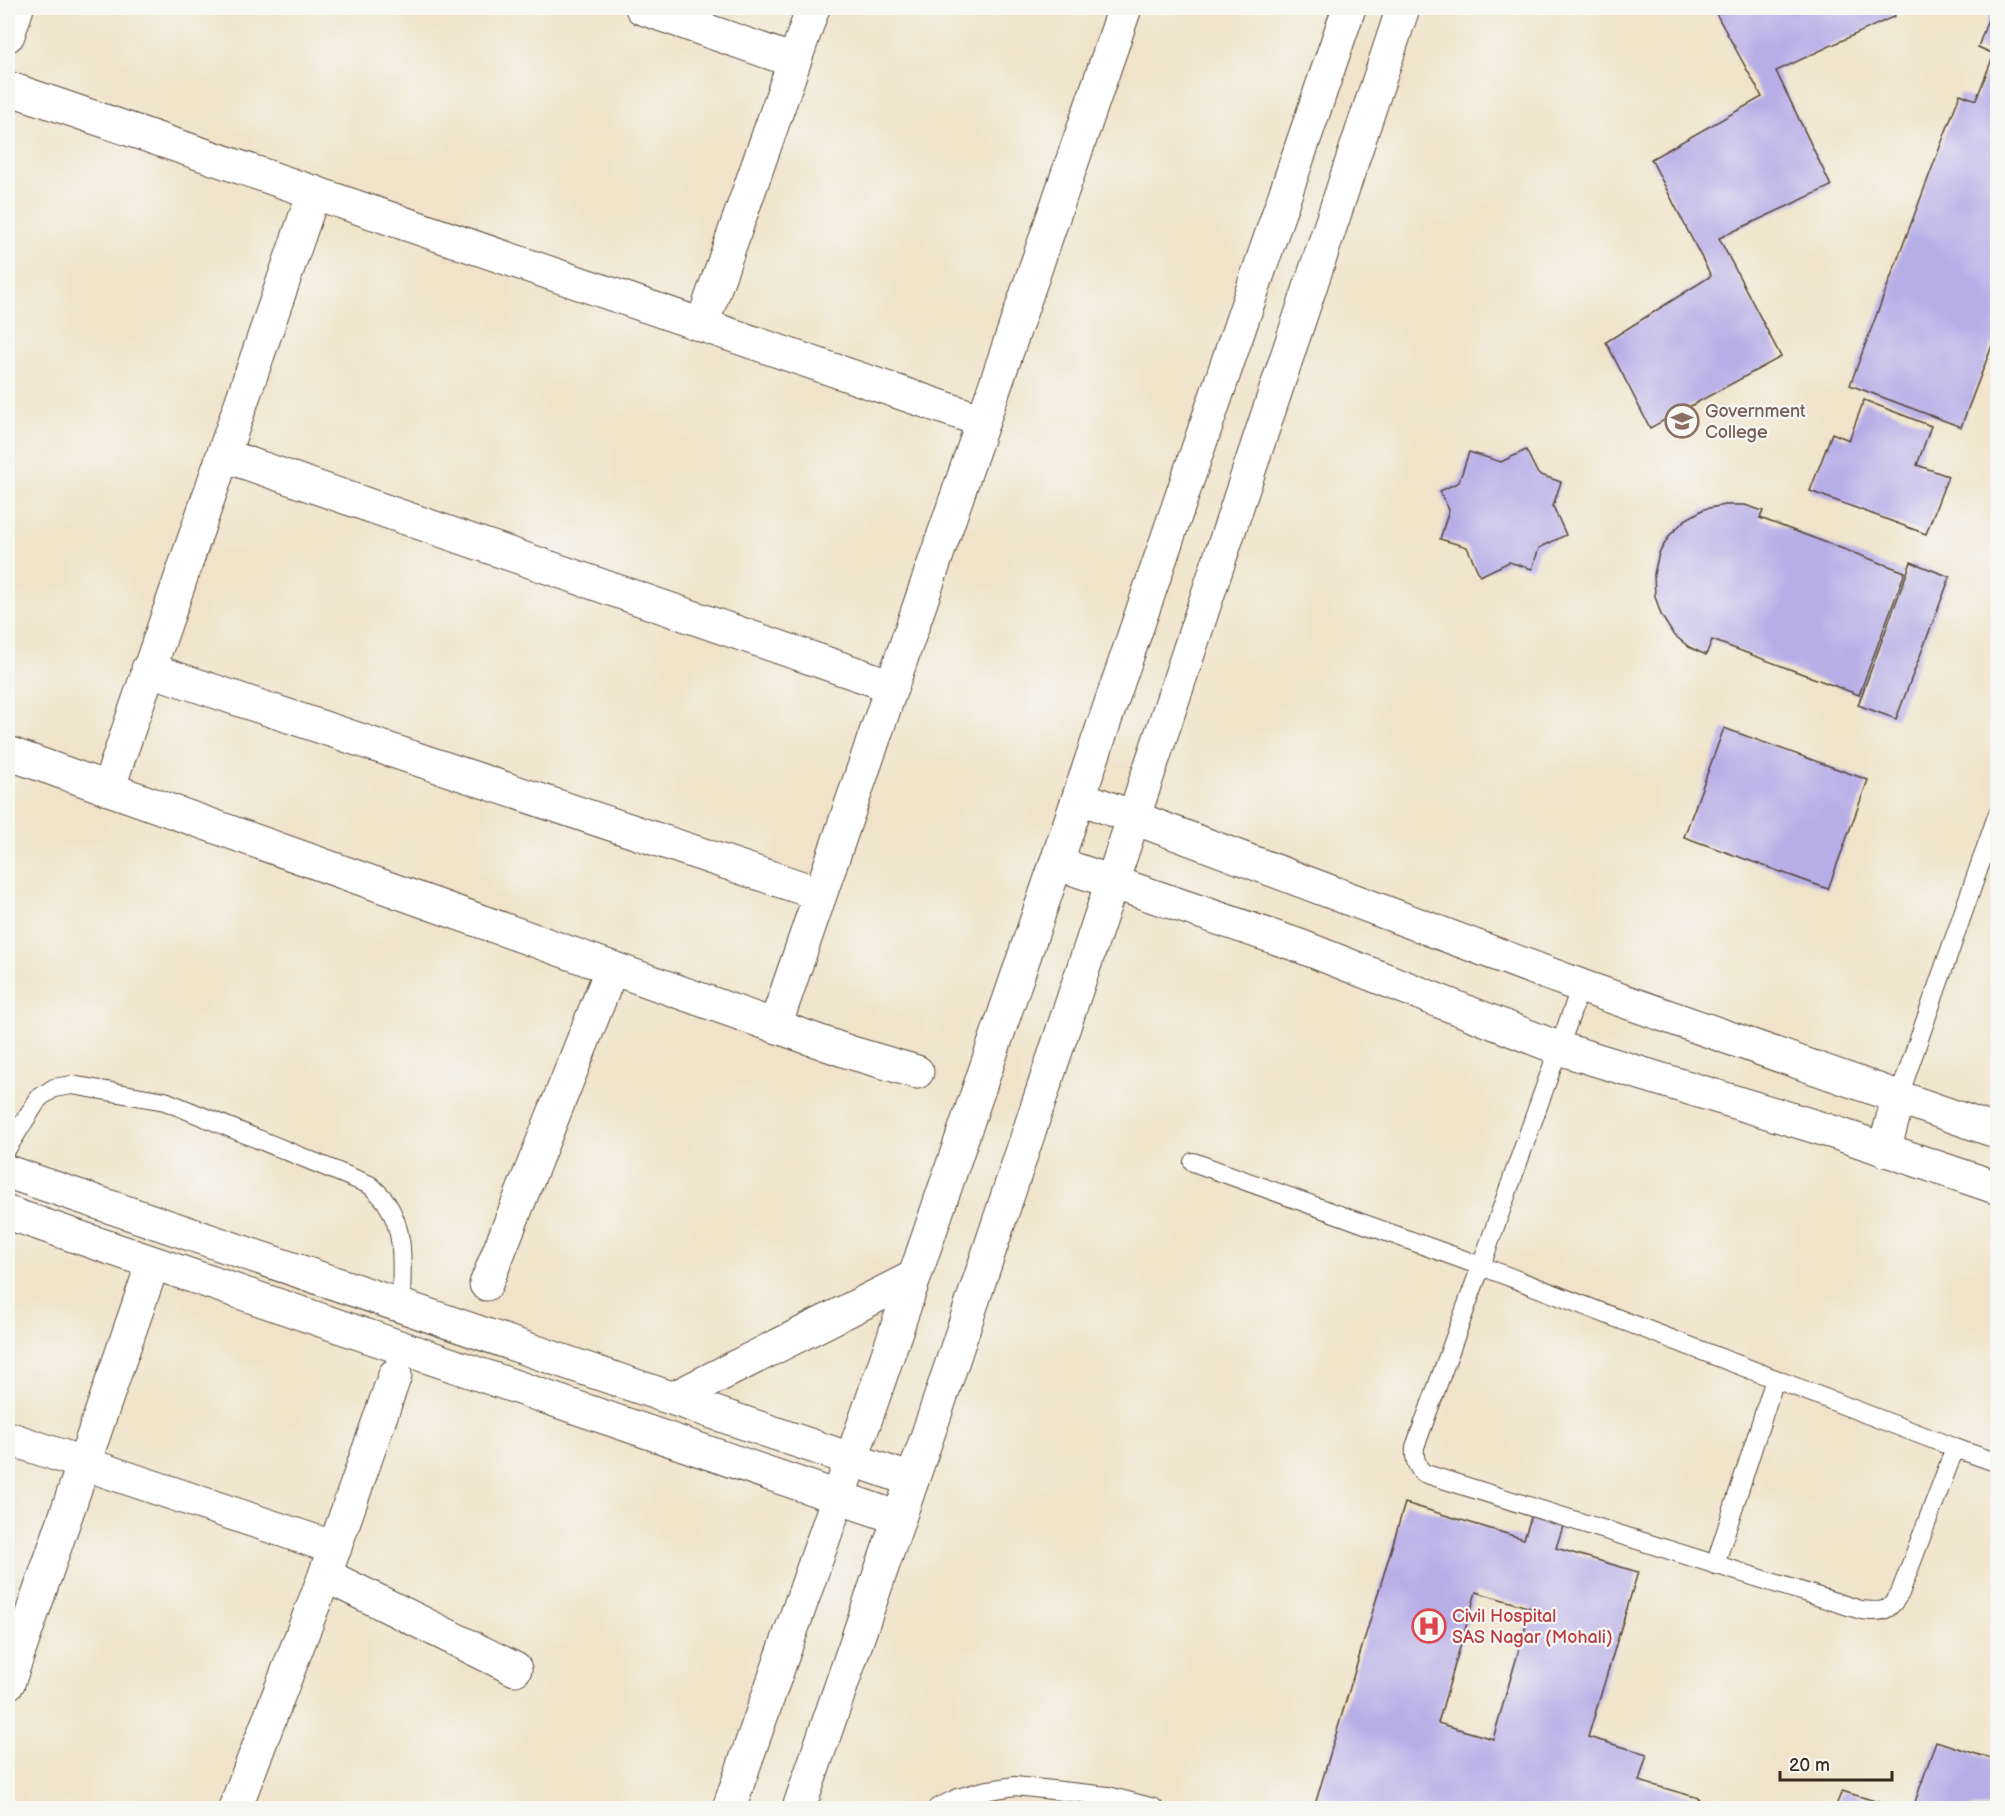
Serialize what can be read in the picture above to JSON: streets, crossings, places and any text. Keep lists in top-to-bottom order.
{
  "places": {
    "school or university": ["Government College"],
    "hospital": ["Civil Hospital SAS Nagar (Mohali)"]
  },
  "scale_bar": "20 m"
}
